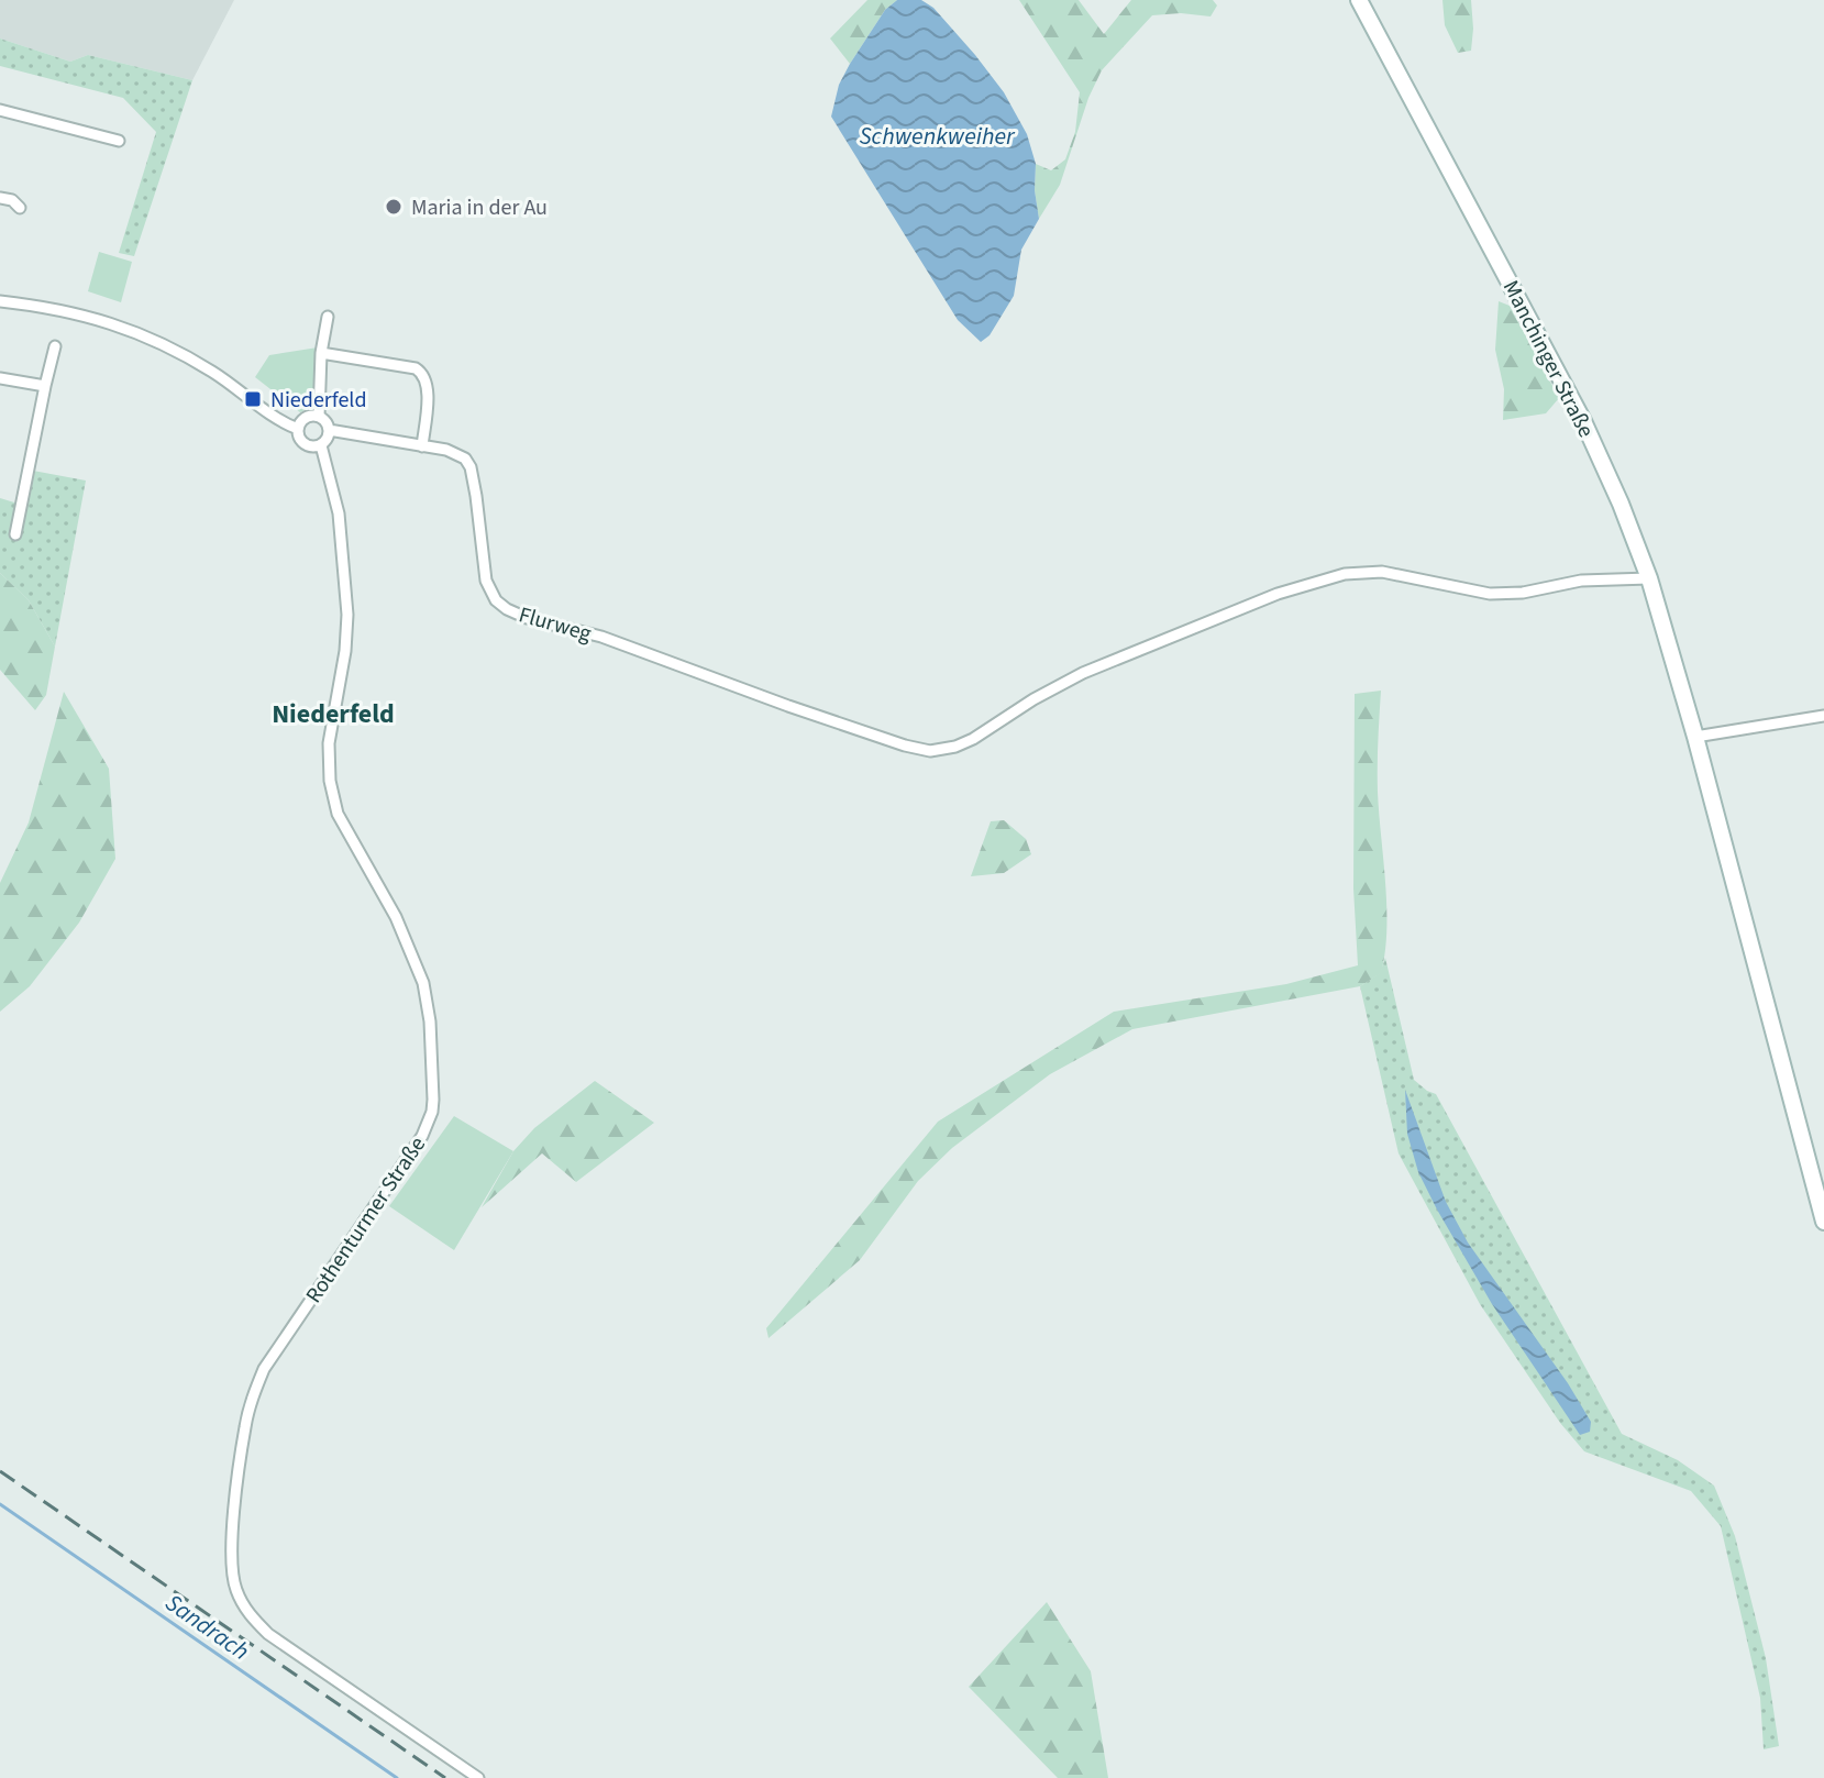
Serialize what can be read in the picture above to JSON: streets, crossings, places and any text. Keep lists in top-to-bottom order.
{
  "streets": {
    "main road": ["Manchinger Straße"],
    "street": ["Flurweg", "Rothenturmer Straße"]
  },
  "crossings": [
    ["Manchinger Straße", "Flurweg"],
    ["Flurweg", "Rothenturmer Straße"]
  ],
  "districts": ["Niederfeld"],
  "water": ["Schwenkweiher", "Sandrach"],
  "places": {
    "other": ["Maria in der Au"],
    "transit": ["Niederfeld"]
  }
}
